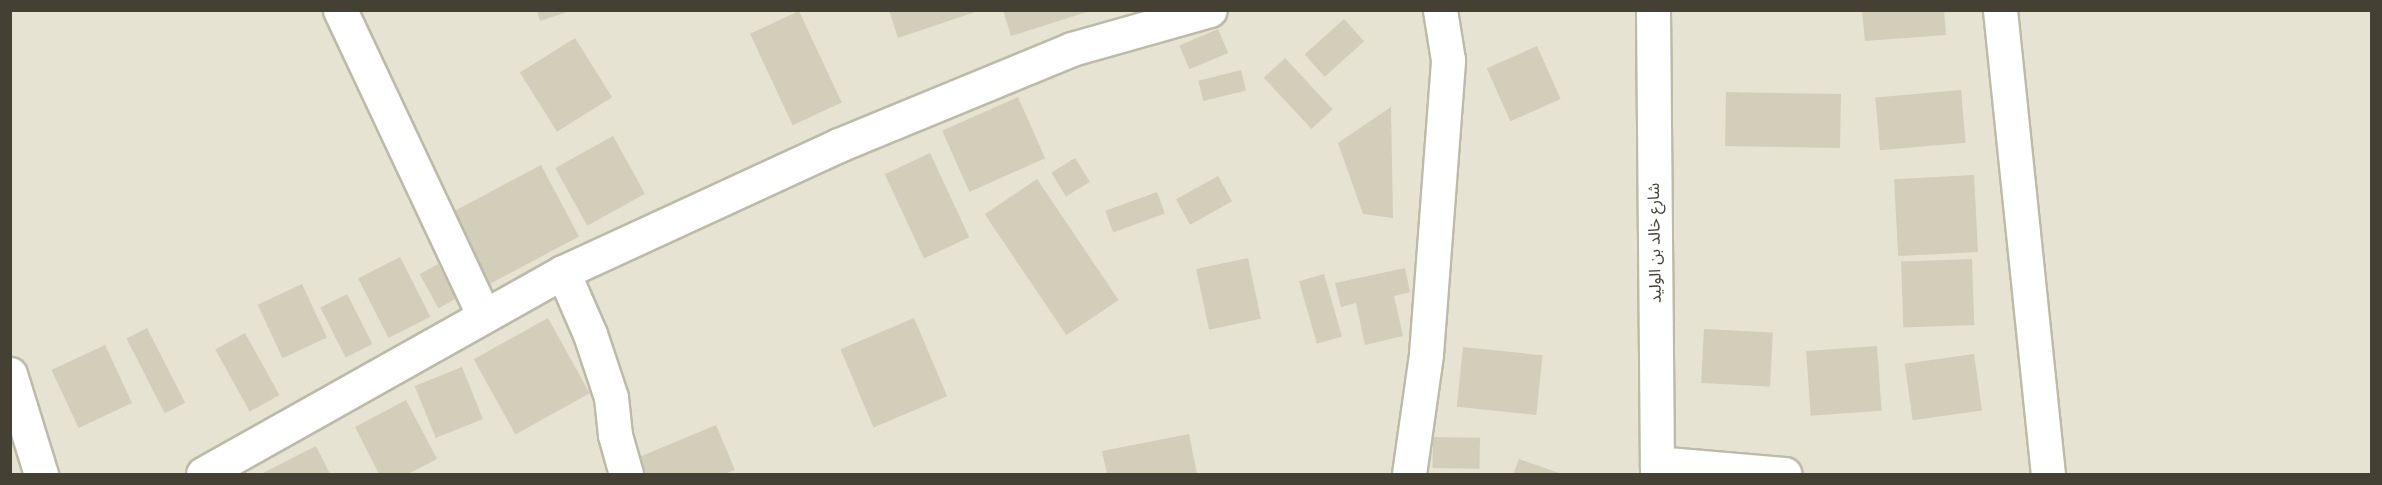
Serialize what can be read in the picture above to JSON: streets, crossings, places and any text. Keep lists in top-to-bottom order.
{
  "streets": {
    "street": ["شارع خالد بن الوليد"]
  }
}
